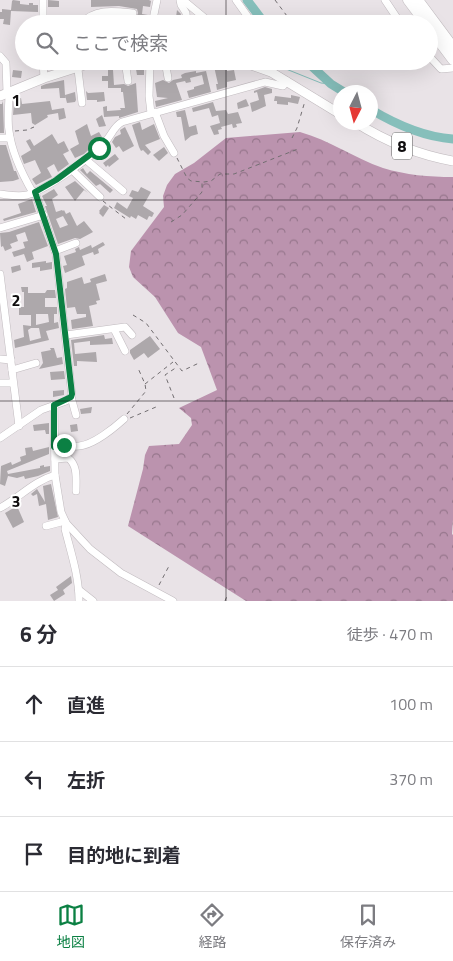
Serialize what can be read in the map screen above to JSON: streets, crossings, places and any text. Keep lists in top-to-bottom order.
{
  "streets": {
    "main road": ["8"]
  },
  "north": "bottom",
  "page": {
    "search": "ここで検索",
    "heading": ["6 分", "徒歩 · 470 m"],
    "list": [
      ["直進", "100 m"],
      ["左折", "370 m"],
      "目的地に到着"
    ],
    "nav": ["地図", "経路", "保存済み"]
  },
  "grid": {
    "rows": ["1", "2", "3"]
  }
}
